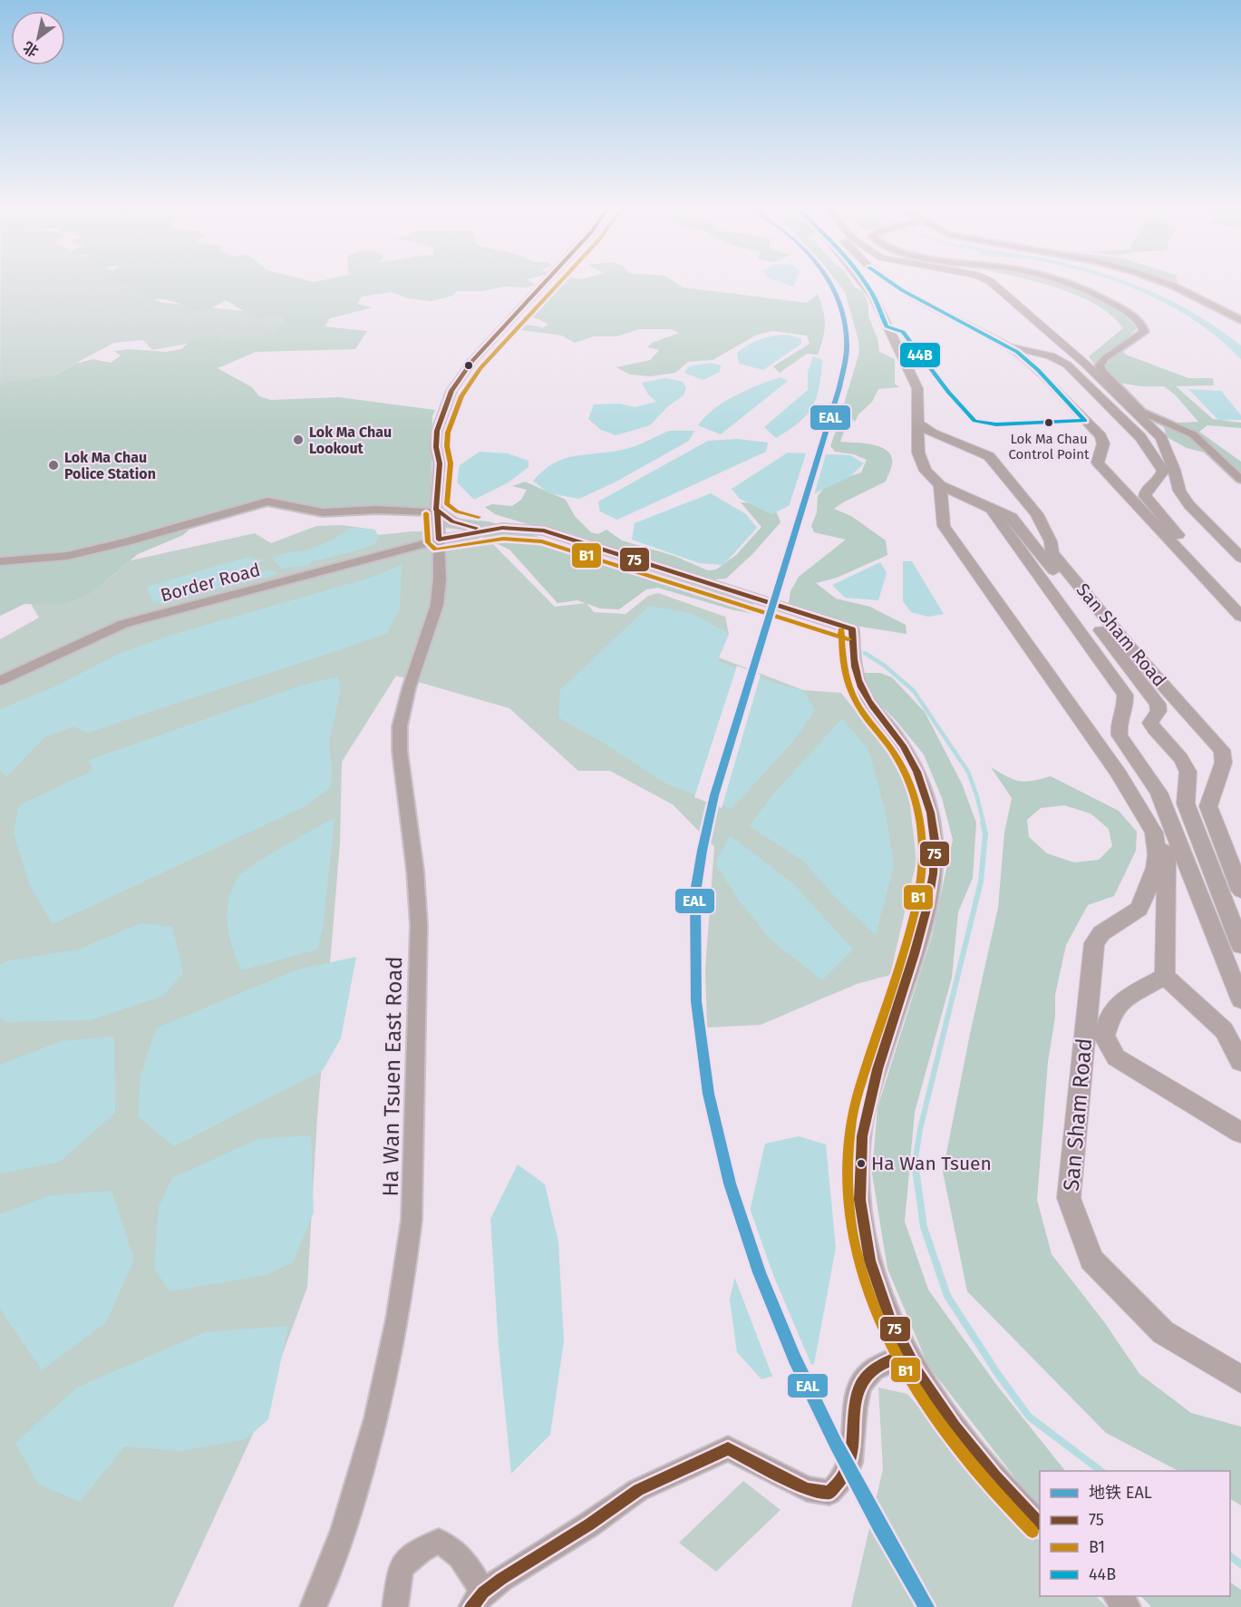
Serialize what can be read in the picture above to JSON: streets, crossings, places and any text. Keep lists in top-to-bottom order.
{
  "streets": {
    "main road": ["San Sham Road"],
    "street": ["Border Road", "Ha Wan Tsuen East Road"]
  },
  "crossings": [
    ["Border Road", "Ha Wan Tsuen East Road"]
  ],
  "places": [
    "Lok Ma Chau Control Point",
    "Lok Ma Chau Lookout",
    "Lok Ma Chau Police Station",
    "Ha Wan Tsuen"
  ],
  "lines": [
    "metro line EAL",
    "transit line 75",
    "transit line B1",
    "transit line 44B"
  ],
  "legend": [
    "地铁 EAL",
    "75",
    "B1",
    "44B"
  ],
  "north": "bottom left"
}
